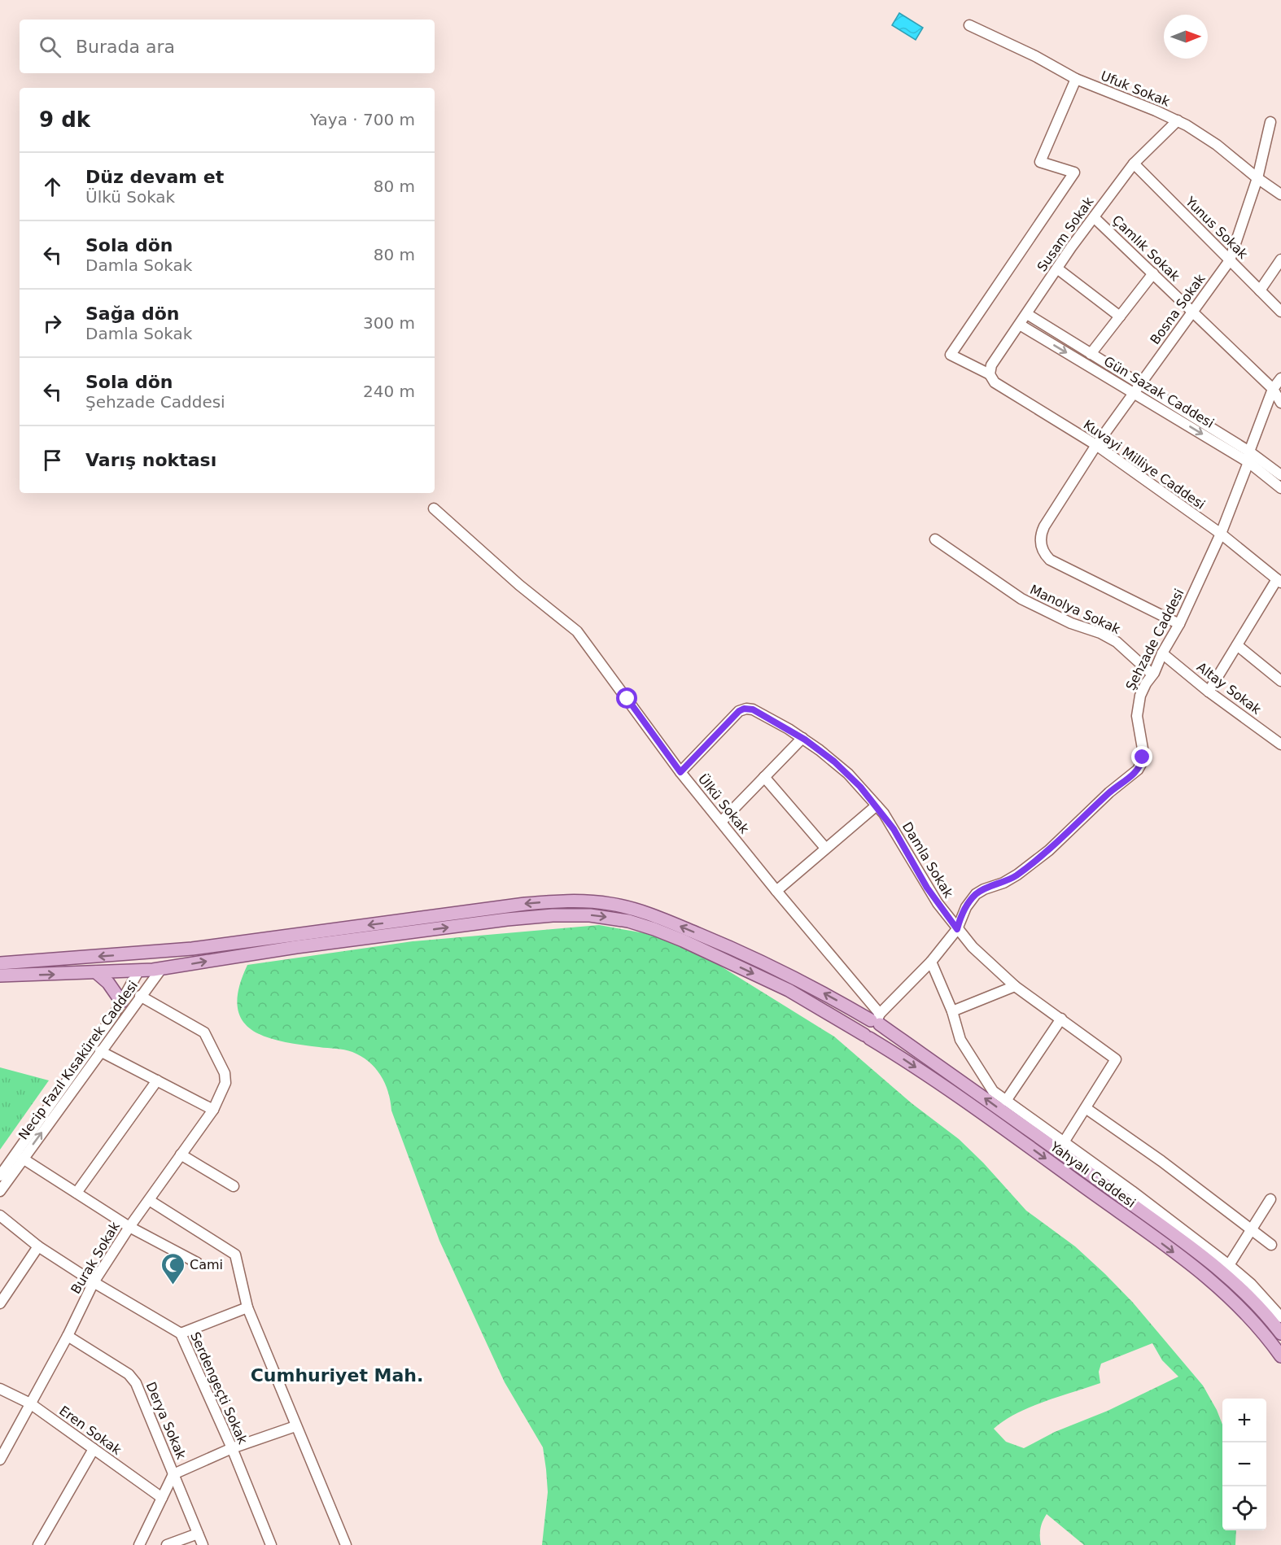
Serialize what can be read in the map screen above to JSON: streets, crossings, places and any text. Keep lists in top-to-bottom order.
{
  "streets": {
    "main road": ["Yahyalı Caddesi"],
    "street": [
      "Ufuk Sokak",
      "Yunus Sokak",
      "Susam Sokak",
      "Çamlık Sokak",
      "Bosna Sokak",
      "Gün Sazak Caddesi",
      "Kuvayi Milliye Caddesi",
      "Manolya Sokak",
      "Şehzade Caddesi",
      "Altay Sokak",
      "Ülkü Sokak",
      "Damla Sokak",
      "Necip Fazıl Kısakürek Caddesi",
      "Burak Sokak",
      "Serdengeçti Sokak",
      "Derya Sokak",
      "Eren Sokak"
    ]
  },
  "crossings": [
    ["Ufuk Sokak", "Susam Sokak"],
    ["Ufuk Sokak", "Bosna Sokak"],
    ["Ufuk Sokak", "Kuvayi Milliye Caddesi"],
    ["Yunus Sokak", "Susam Sokak"],
    ["Yunus Sokak", "Bosna Sokak"],
    ["Susam Sokak", "Çamlık Sokak"],
    ["Susam Sokak", "Gün Sazak Caddesi"],
    ["Susam Sokak", "Kuvayi Milliye Caddesi"],
    ["Çamlık Sokak", "Bosna Sokak"],
    ["Çamlık Sokak", "Şehzade Caddesi"],
    ["Bosna Sokak", "Gün Sazak Caddesi"],
    ["Bosna Sokak", "Kuvayi Milliye Caddesi"],
    ["Bosna Sokak", "Şehzade Caddesi"],
    ["Gün Sazak Caddesi", "Şehzade Caddesi"],
    ["Kuvayi Milliye Caddesi", "Şehzade Caddesi"],
    ["Manolya Sokak", "Şehzade Caddesi"],
    ["Şehzade Caddesi", "Altay Sokak"],
    ["Şehzade Caddesi", "Ülkü Sokak"],
    ["Şehzade Caddesi", "Damla Sokak"],
    ["Şehzade Caddesi", "Yahyalı Caddesi"],
    ["Ülkü Sokak", "Damla Sokak"],
    ["Ülkü Sokak", "Yahyalı Caddesi"],
    ["Damla Sokak", "Yahyalı Caddesi"],
    ["Necip Fazıl Kısakürek Caddesi", "Yahyalı Caddesi"],
    ["Necip Fazıl Kısakürek Caddesi", "Burak Sokak"],
    ["Burak Sokak", "Serdengeçti Sokak"],
    ["Burak Sokak", "Derya Sokak"],
    ["Burak Sokak", "Eren Sokak"]
  ],
  "districts": ["Cumhuriyet Mah."],
  "places": {
    "mosque": ["Cami"]
  },
  "north": "right",
  "page": {
    "search": "Burada ara",
    "heading": ["9 dk", "Yaya · 700 m"],
    "list": [
      ["Düz devam et", "Ülkü Sokak", "80 m"],
      ["Sola dön", "Damla Sokak", "80 m"],
      ["Sağa dön", "Damla Sokak", "300 m"],
      ["Sola dön", "Şehzade Caddesi", "240 m"],
      "Varış noktası"
    ],
    "map_buttons": ["+", "−"]
  }
}
